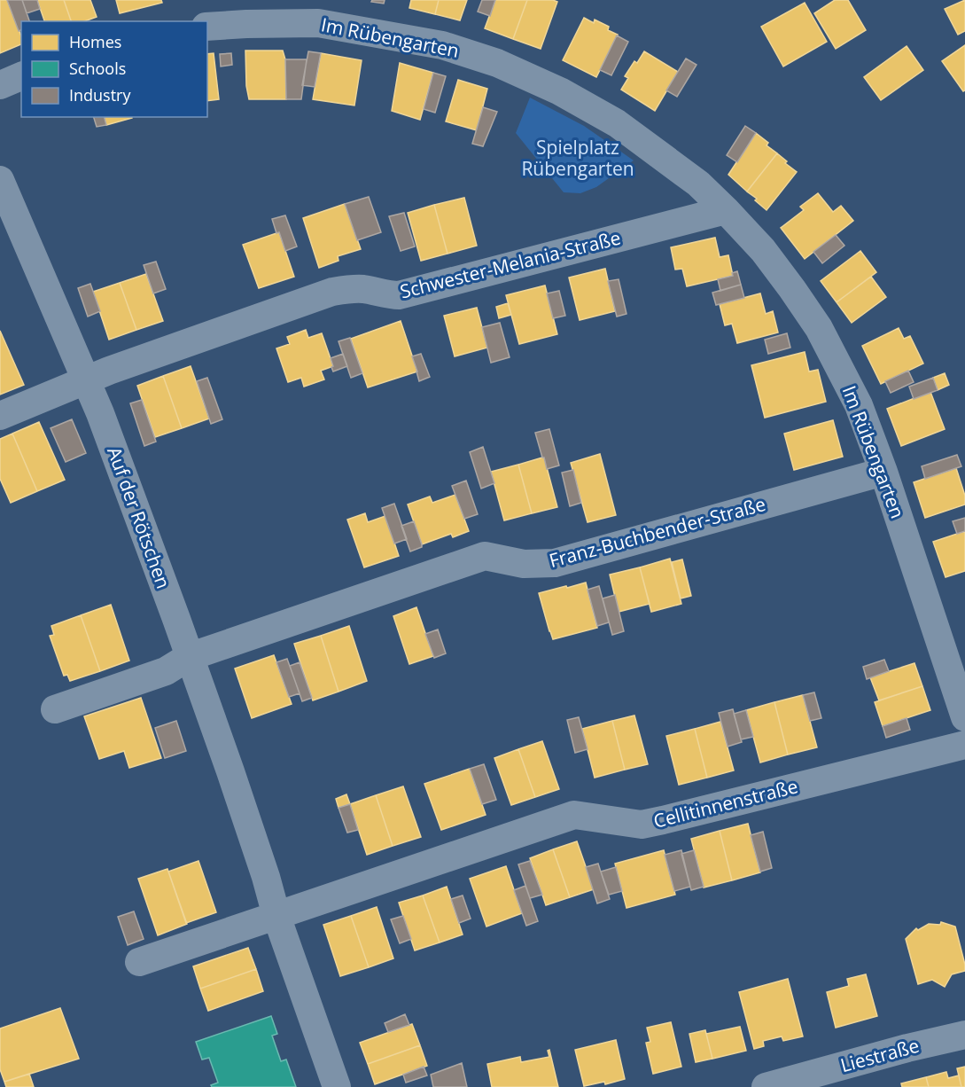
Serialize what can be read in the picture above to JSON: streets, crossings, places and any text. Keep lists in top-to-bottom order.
{
  "streets": {
    "street": [
      "Im Rübengarten",
      "Schwester-Melania-Straße",
      "Auf der Rötschen",
      "Franz-Buchbender-Straße",
      "Cellitinnenstraße",
      "Liestraße"
    ]
  },
  "crossings": [
    ["Im Rübengarten", "Schwester-Melania-Straße"],
    ["Im Rübengarten", "Franz-Buchbender-Straße"],
    ["Schwester-Melania-Straße", "Auf der Rötschen"],
    ["Auf der Rötschen", "Franz-Buchbender-Straße"],
    ["Auf der Rötschen", "Cellitinnenstraße"]
  ],
  "parks": ["Spielplatz Rübengarten"],
  "legend": ["Homes", "Schools", "Industry"]
}
